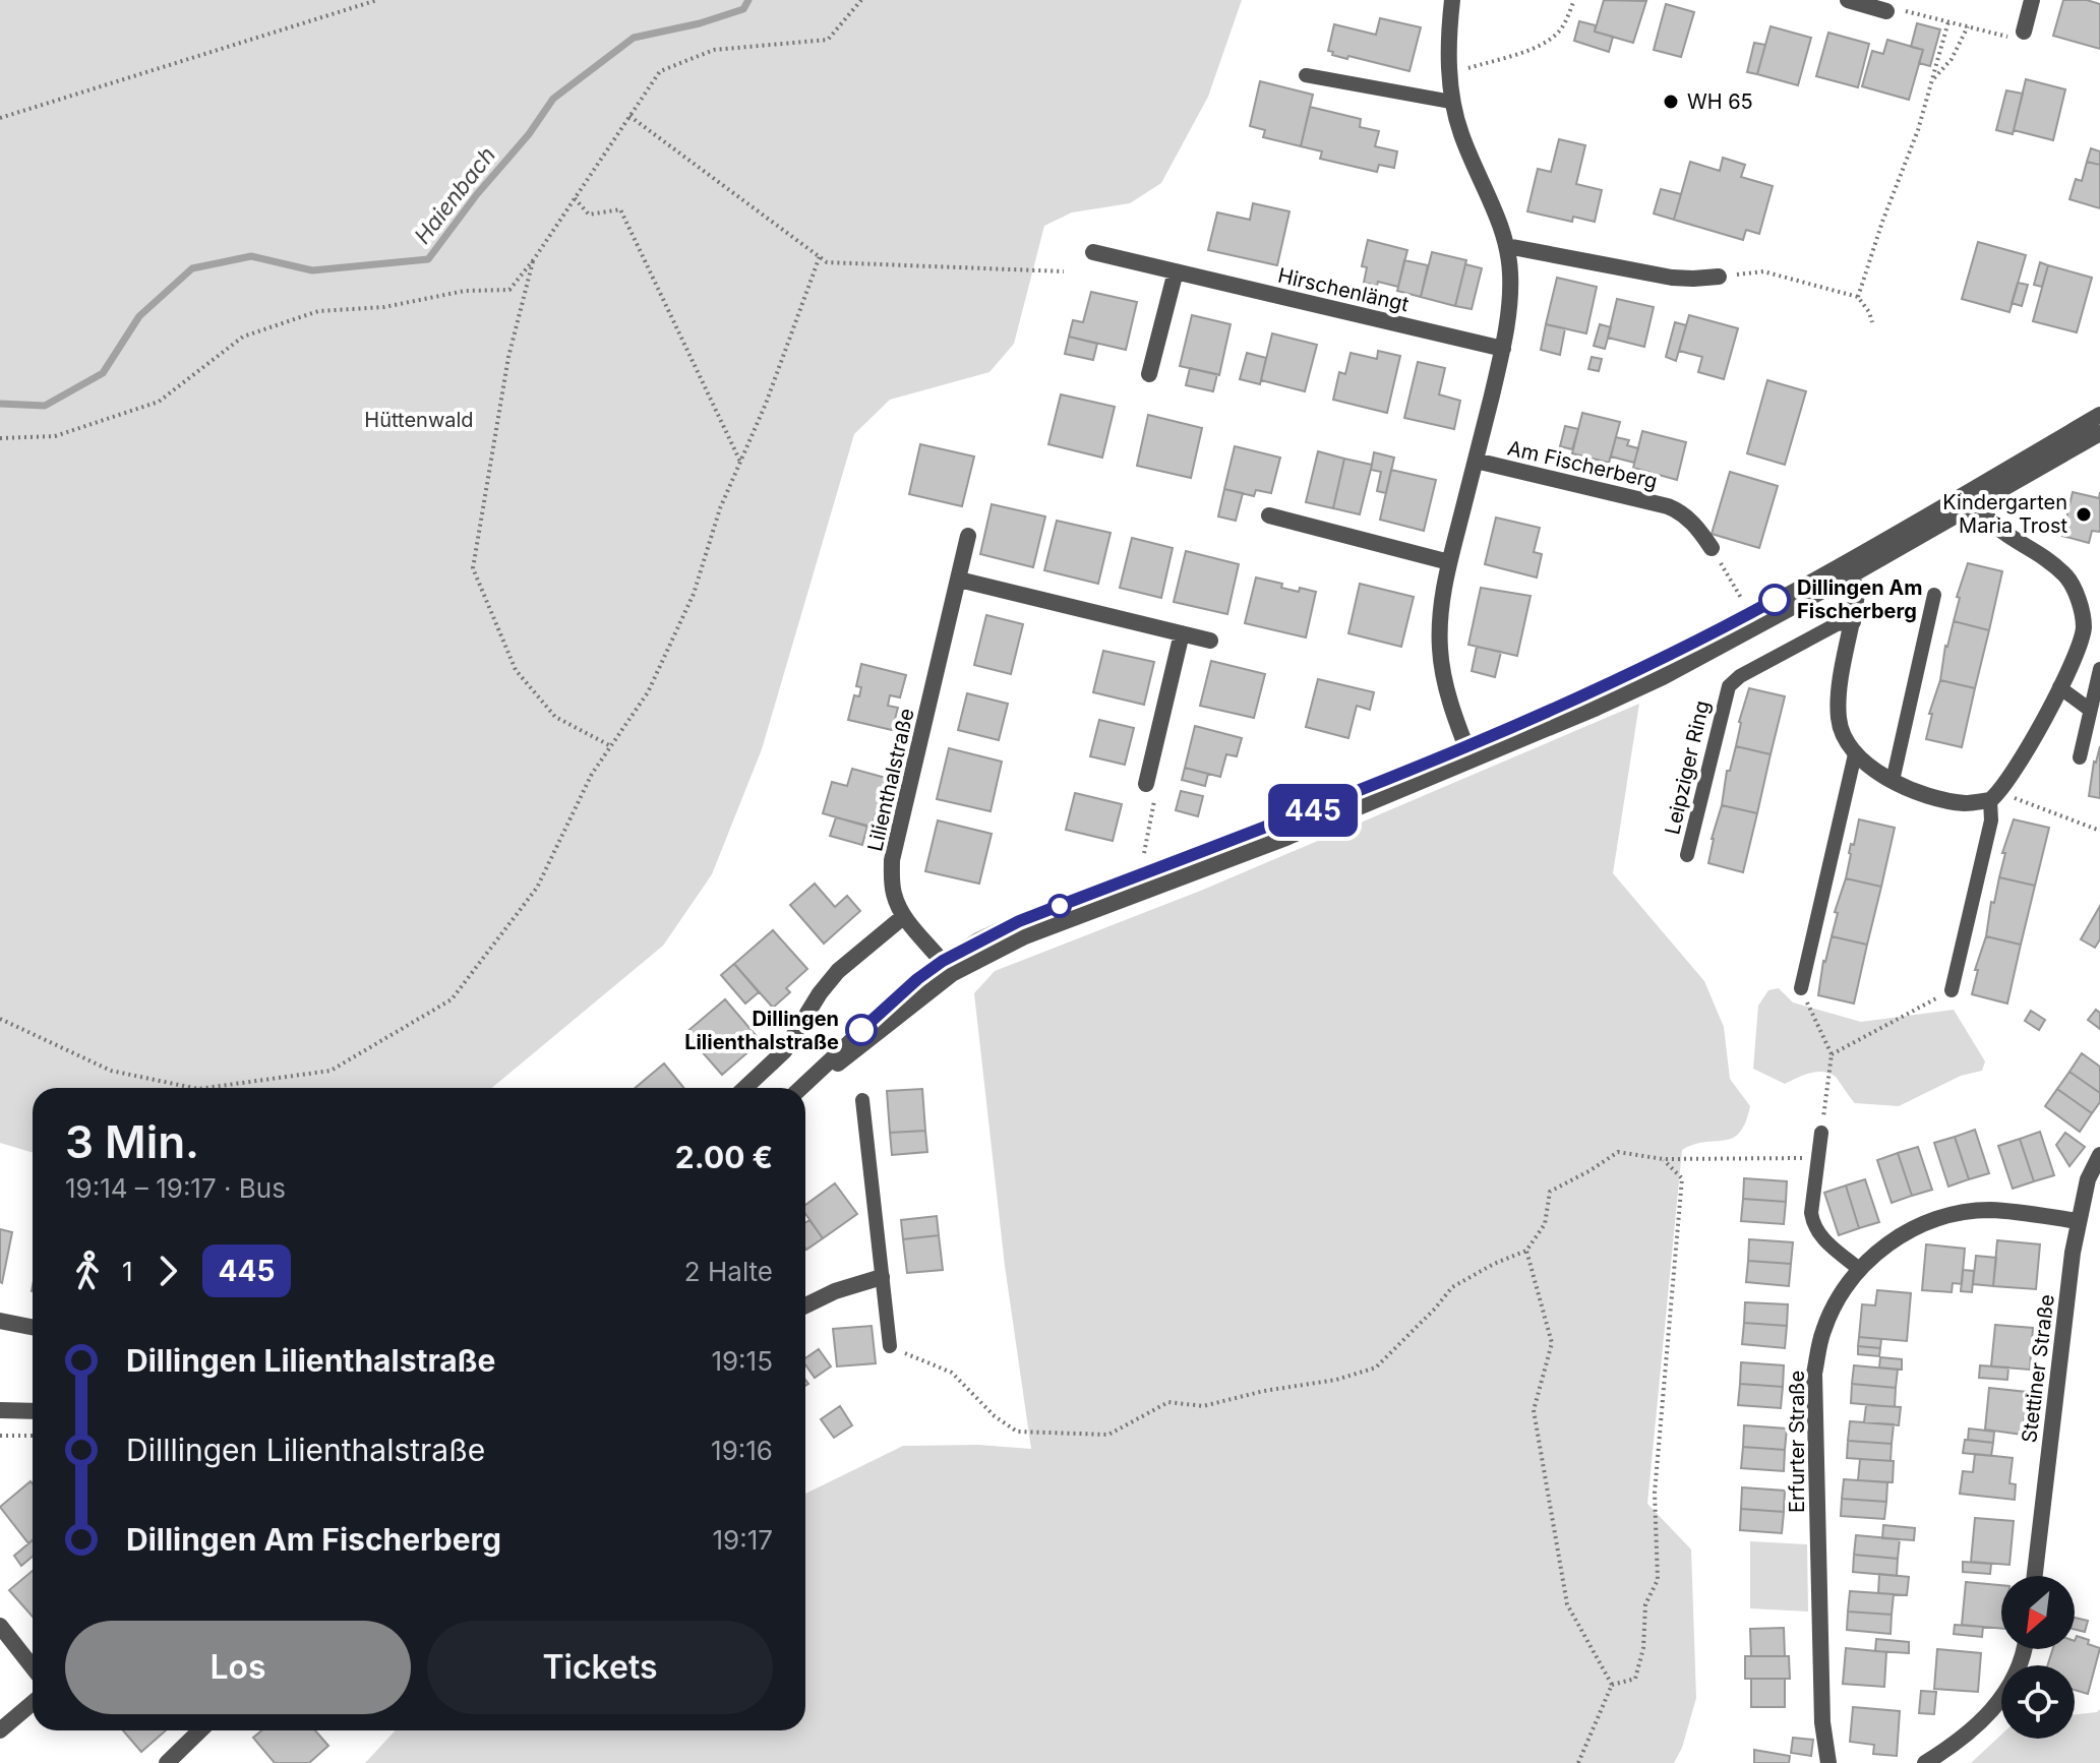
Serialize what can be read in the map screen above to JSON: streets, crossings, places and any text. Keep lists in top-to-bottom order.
{
  "streets": {
    "street": [
      "Hirschenlängt",
      "Am Fischerberg",
      "Lilienthalstraße",
      "Stettiner Straße",
      "Erfurter Straße"
    ],
    "lane": ["Leipziger Ring"]
  },
  "crossings": [
    ["Hirschenlängt", "Am Fischerberg"],
    ["Stettiner Straße", "Erfurter Straße"]
  ],
  "water": ["Haienbach"],
  "parks": ["Hüttenwald"],
  "places": [
    "WH 65",
    "Kindergarten Maria Trost",
    "Dillingen Am Fischerberg",
    "Dillingen Lilienthalstraße"
  ],
  "lines": ["bus line 445"],
  "north": "bottom left",
  "page": {
    "on_map": "445",
    "heading": ["3 Min.", "19:14 – 19:17 · Bus", "2.00 €"],
    "legs": ["1", "445", "2 Halte"],
    "list": [
      {
        "name": "Dillingen Lilienthalstraße",
        "value": "19:15"
      },
      {
        "name": "Dilllingen Lilienthalstraße",
        "value": "19:16"
      },
      {
        "name": "Dillingen Am Fischerberg",
        "value": "19:17"
      }
    ],
    "buttons": ["Los", "Tickets"]
  }
}
